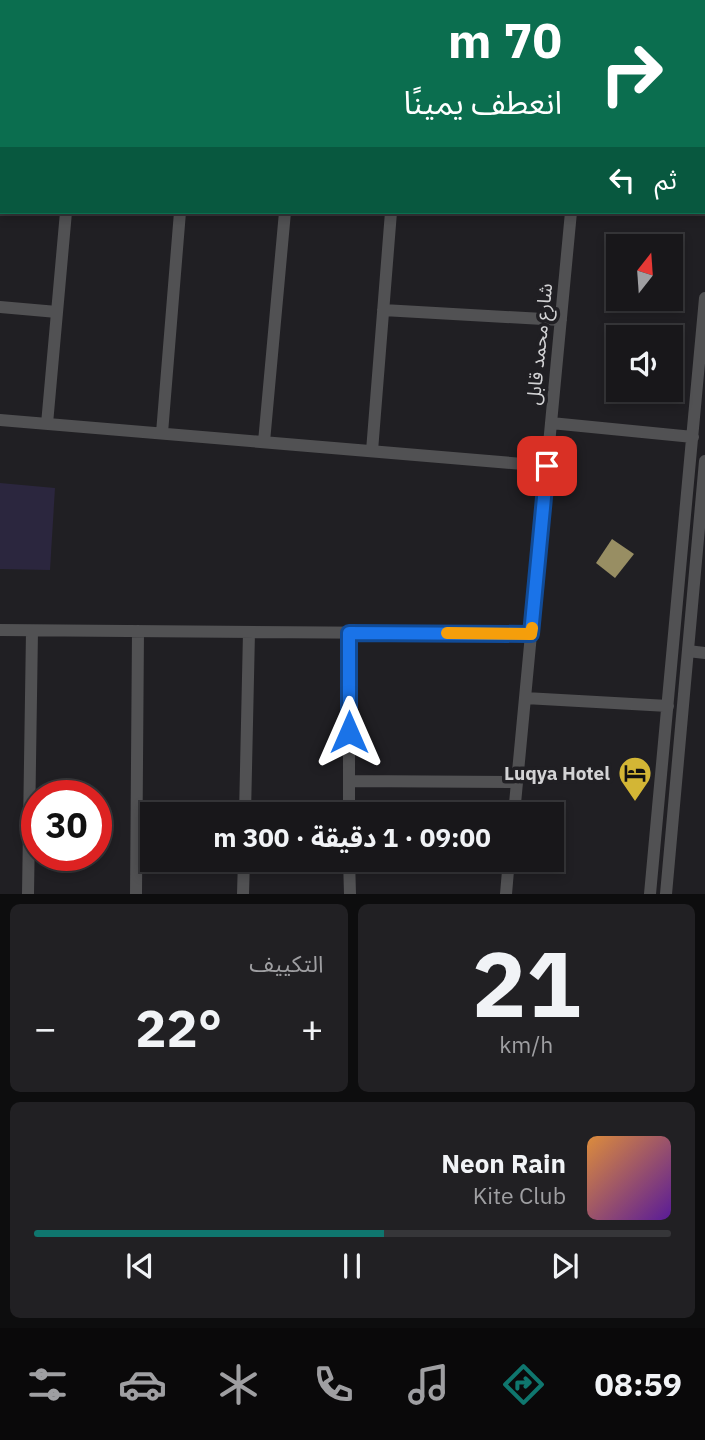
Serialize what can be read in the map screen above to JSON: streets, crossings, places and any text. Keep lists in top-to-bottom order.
{
  "streets": {
    "street": ["شارع محمد قابل"]
  },
  "places": {
    "hotel": ["Luqya Hotel"]
  },
  "north": "top",
  "page": {
    "turn": ["70 m", "انعطف يمينًا"],
    "then": "ثم",
    "limit": "30",
    "trip": "09:00 · 1 دقيقة · 300 m",
    "tile": [
      ["21", "km/h"],
      "التكييف"
    ],
    "heat": ["−", "22°", "+"],
    "song": ["Neon Rain", "Kite Club"],
    "tabs": "08:59"
  }
}
